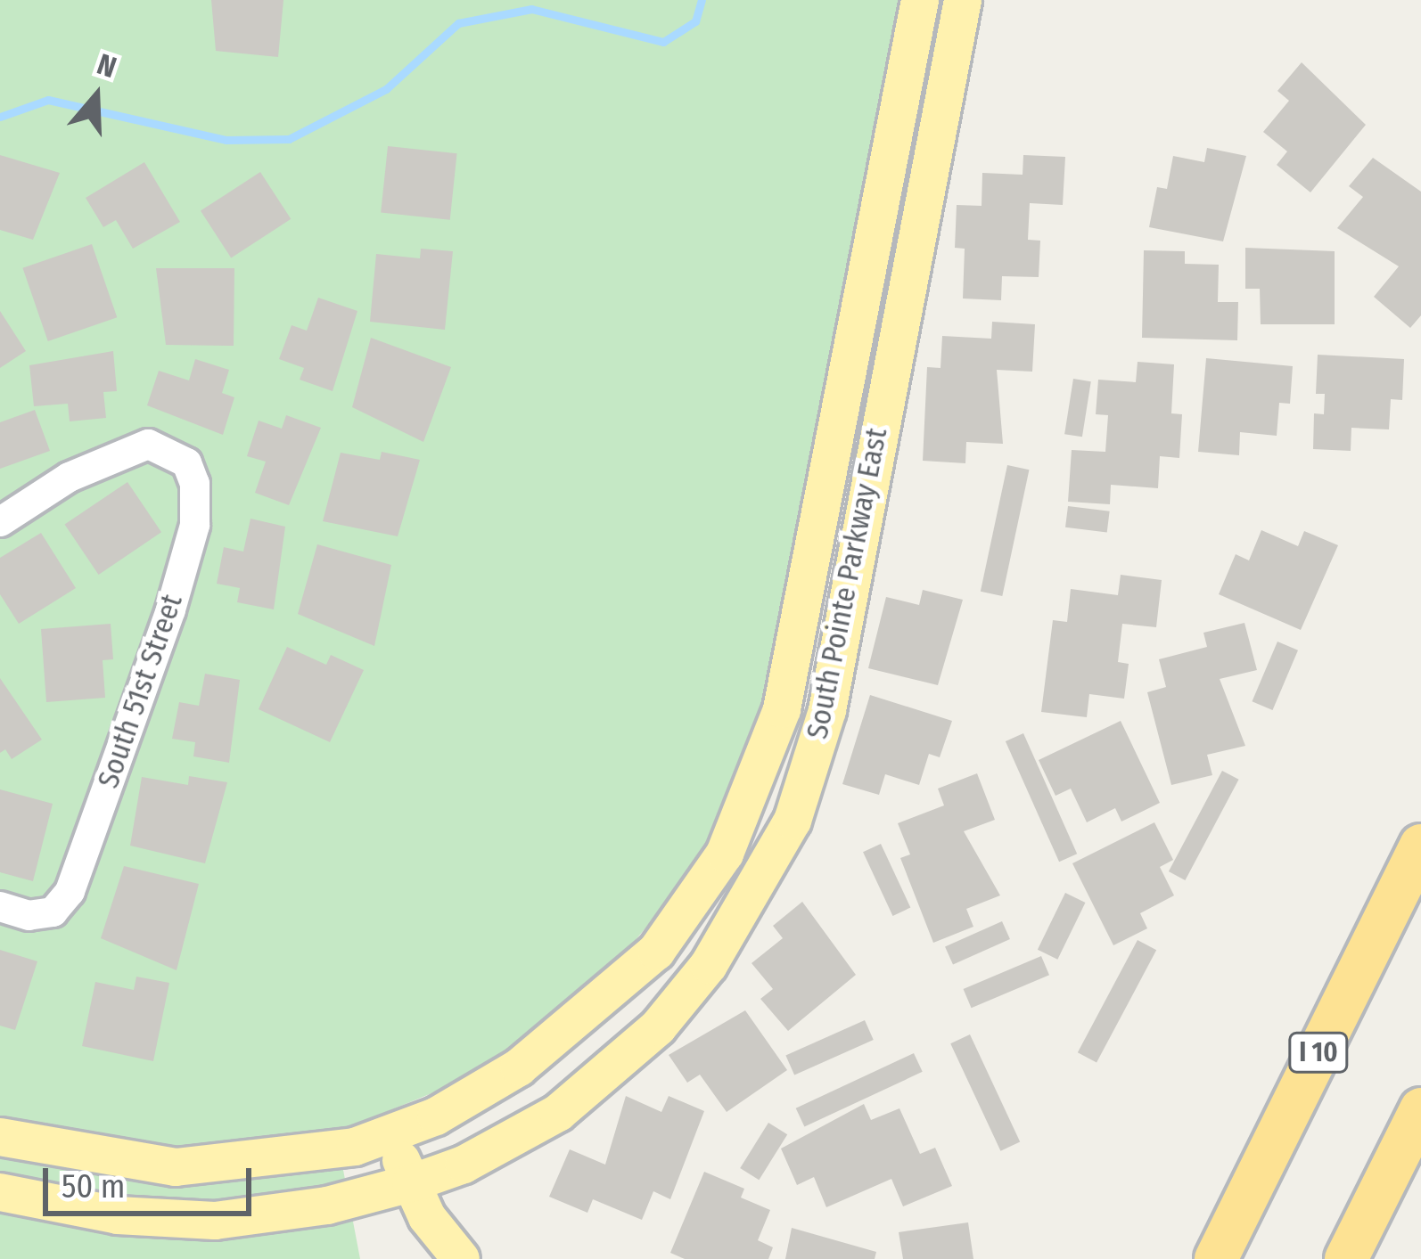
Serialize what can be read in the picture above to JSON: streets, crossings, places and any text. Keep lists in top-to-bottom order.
{
  "streets": {
    "highway": ["I 10"],
    "main road": ["South Pointe Parkway East"],
    "street": ["South 51st Street"]
  },
  "scale_bar": "50 m",
  "north": "top"
}
